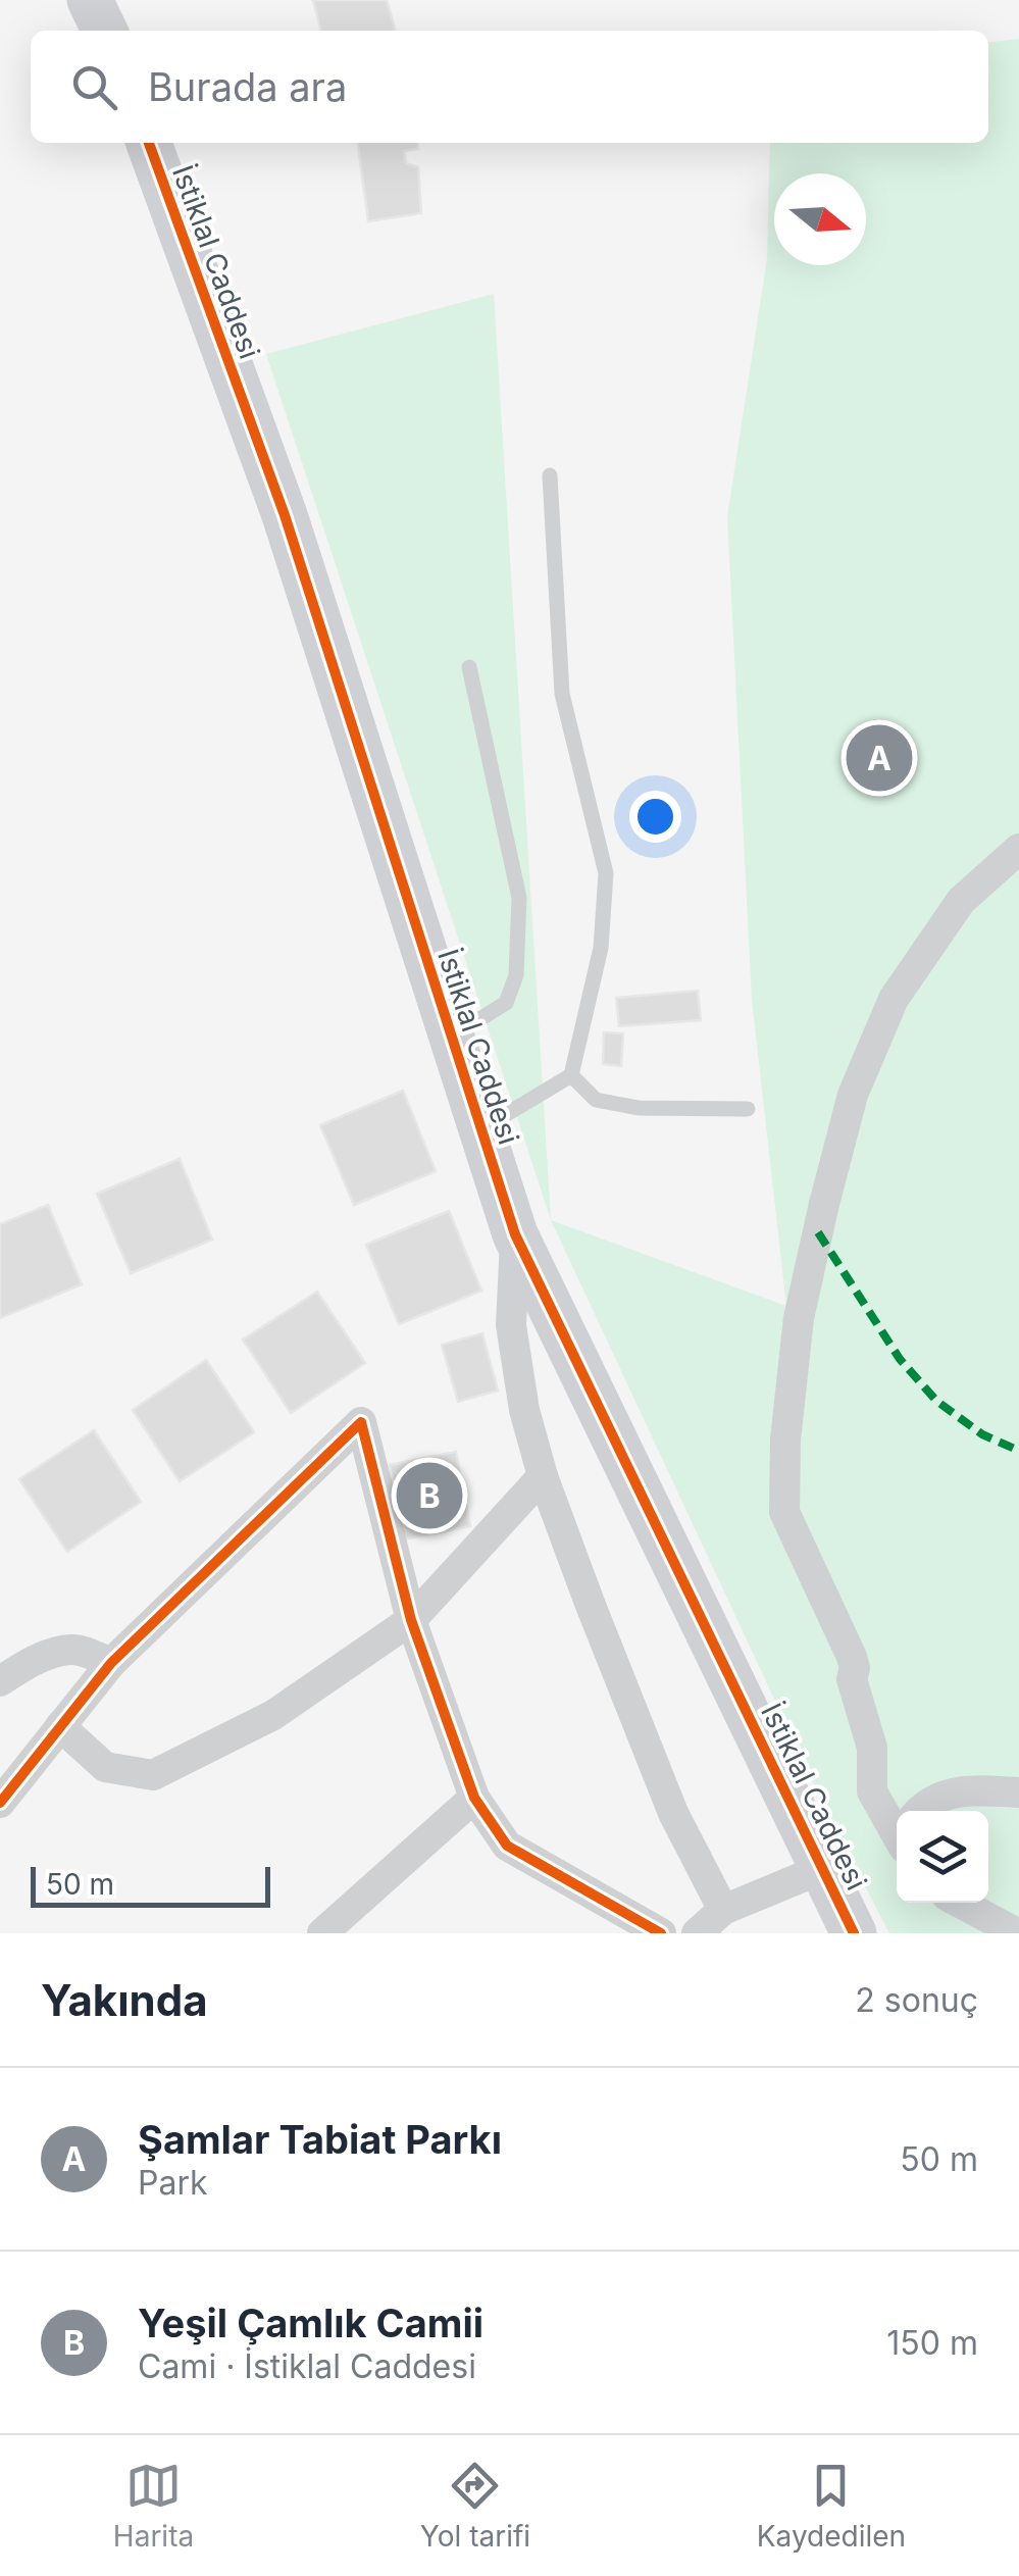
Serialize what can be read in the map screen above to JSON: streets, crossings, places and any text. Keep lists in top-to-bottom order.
{
  "streets": {
    "main road": ["İstiklal Caddesi"]
  },
  "scale_bar": "50 m",
  "north": "right",
  "page": {
    "search": "Burada ara",
    "pins": ["A", "B"],
    "scale": "50 m",
    "heading": ["Yakında", "2 sonuç"],
    "list": [
      {
        "mark": "A",
        "name": "Şamlar Tabiat Parkı",
        "note": "Park",
        "value": "50 m"
      },
      {
        "mark": "B",
        "name": "Yeşil Çamlık Camii",
        "note": "Cami · İstiklal Caddesi",
        "value": "150 m"
      }
    ],
    "nav": ["Harita", "Yol tarifi", "Kaydedilen"]
  }
}
